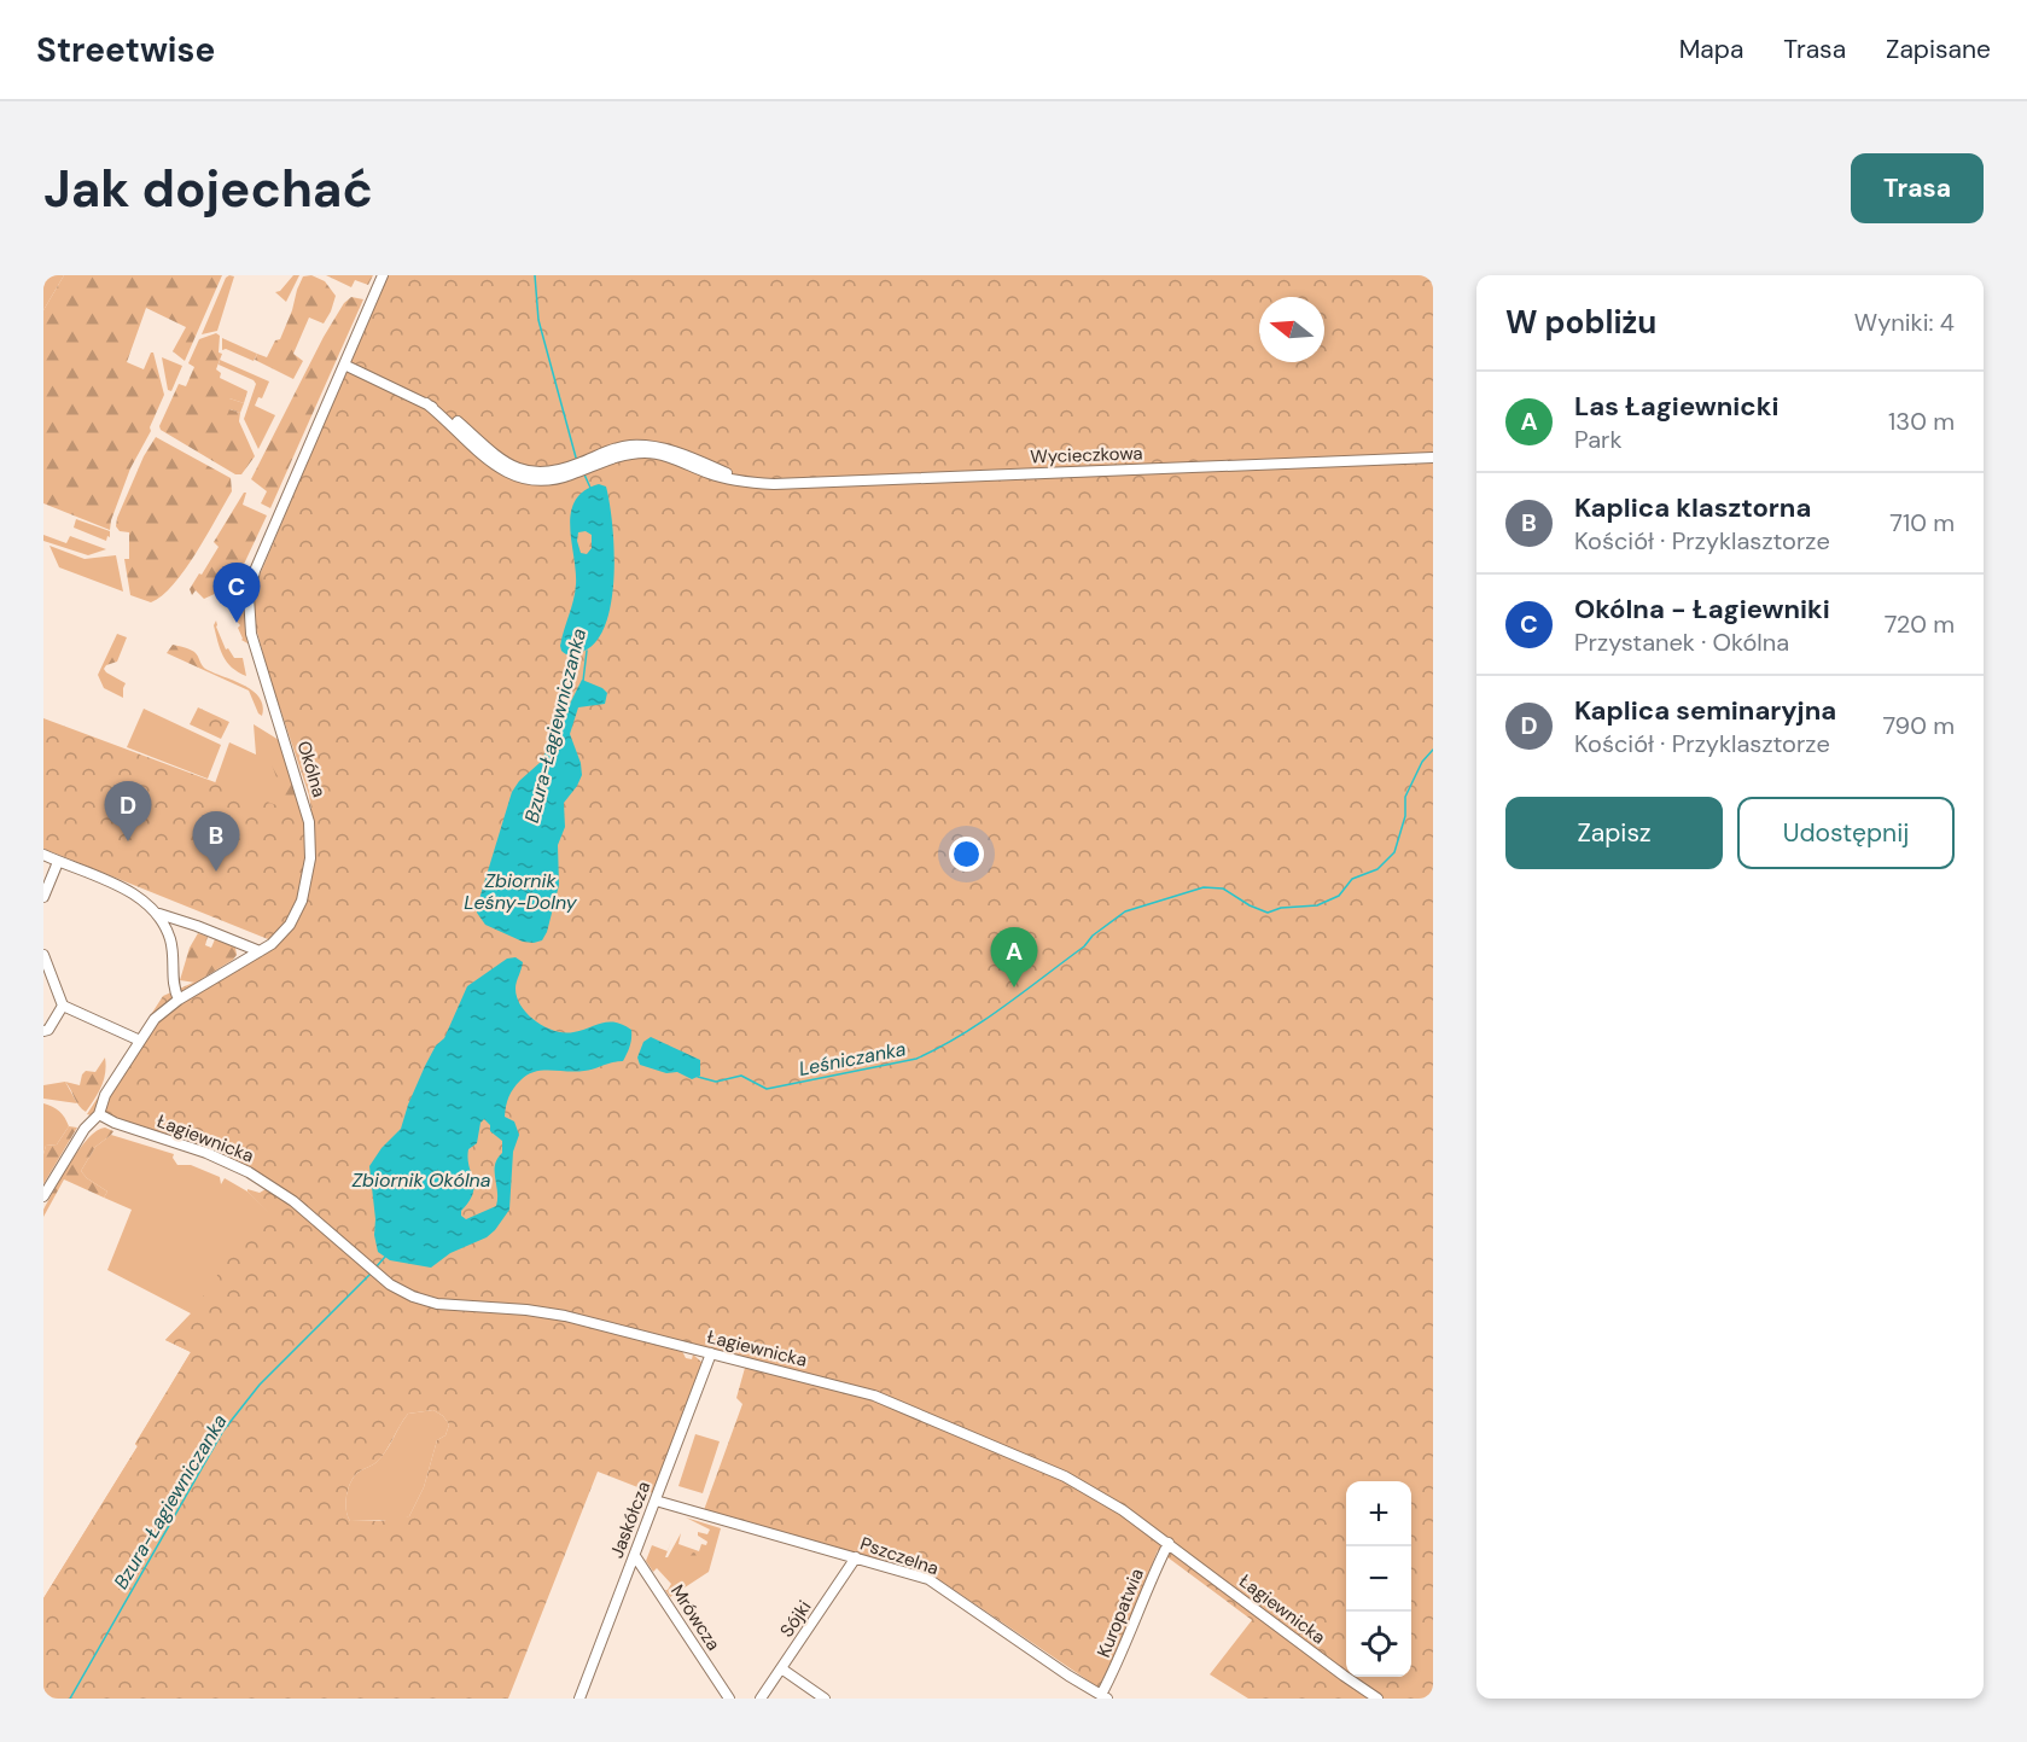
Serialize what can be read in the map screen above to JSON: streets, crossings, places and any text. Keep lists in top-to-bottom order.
{
  "streets": {
    "street": [
      "Wycieczkowa",
      "Okólna",
      "Łagiewnicka",
      "Jaskółcza",
      "Pszczelna",
      "Kuropatwia",
      "Mrówcza",
      "Sójki"
    ]
  },
  "crossings": [
    ["Wycieczkowa", "Okólna"],
    ["Okólna", "Łagiewnicka"],
    ["Łagiewnicka", "Jaskółcza"],
    ["Łagiewnicka", "Kuropatwia"],
    ["Jaskółcza", "Pszczelna"],
    ["Jaskółcza", "Mrówcza"],
    ["Pszczelna", "Kuropatwia"],
    ["Pszczelna", "Sójki"]
  ],
  "water": [
    "Bzura-Łagiewniczanka",
    "Zbiornik Leśny-Dolny",
    "Leśniczanka",
    "Zbiornik Okólna"
  ],
  "north": "left",
  "page": {
    "header": "Streetwise",
    "nav": ["Mapa", "Trasa", "Zapisane"],
    "buttons": [
      "Trasa",
      ["Zapisz", "Udostępnij"]
    ],
    "title": "Jak dojechać",
    "heading": ["W pobliżu", "Wyniki: 4"],
    "list": [
      {
        "mark": "A",
        "name": "Las Łagiewnicki",
        "note": "Park",
        "value": "130 m"
      },
      {
        "mark": "B",
        "name": "Kaplica klasztorna",
        "note": "Kościół · Przyklasztorze",
        "value": "710 m"
      },
      {
        "mark": "C",
        "name": "Okólna - Łagiewniki",
        "note": "Przystanek · Okólna",
        "value": "720 m"
      },
      {
        "mark": "D",
        "name": "Kaplica seminaryjna",
        "note": "Kościół · Przyklasztorze",
        "value": "790 m"
      }
    ],
    "pins": [
      "C",
      "D",
      "B",
      "A"
    ],
    "map_buttons": ["+", "−"]
  }
}
